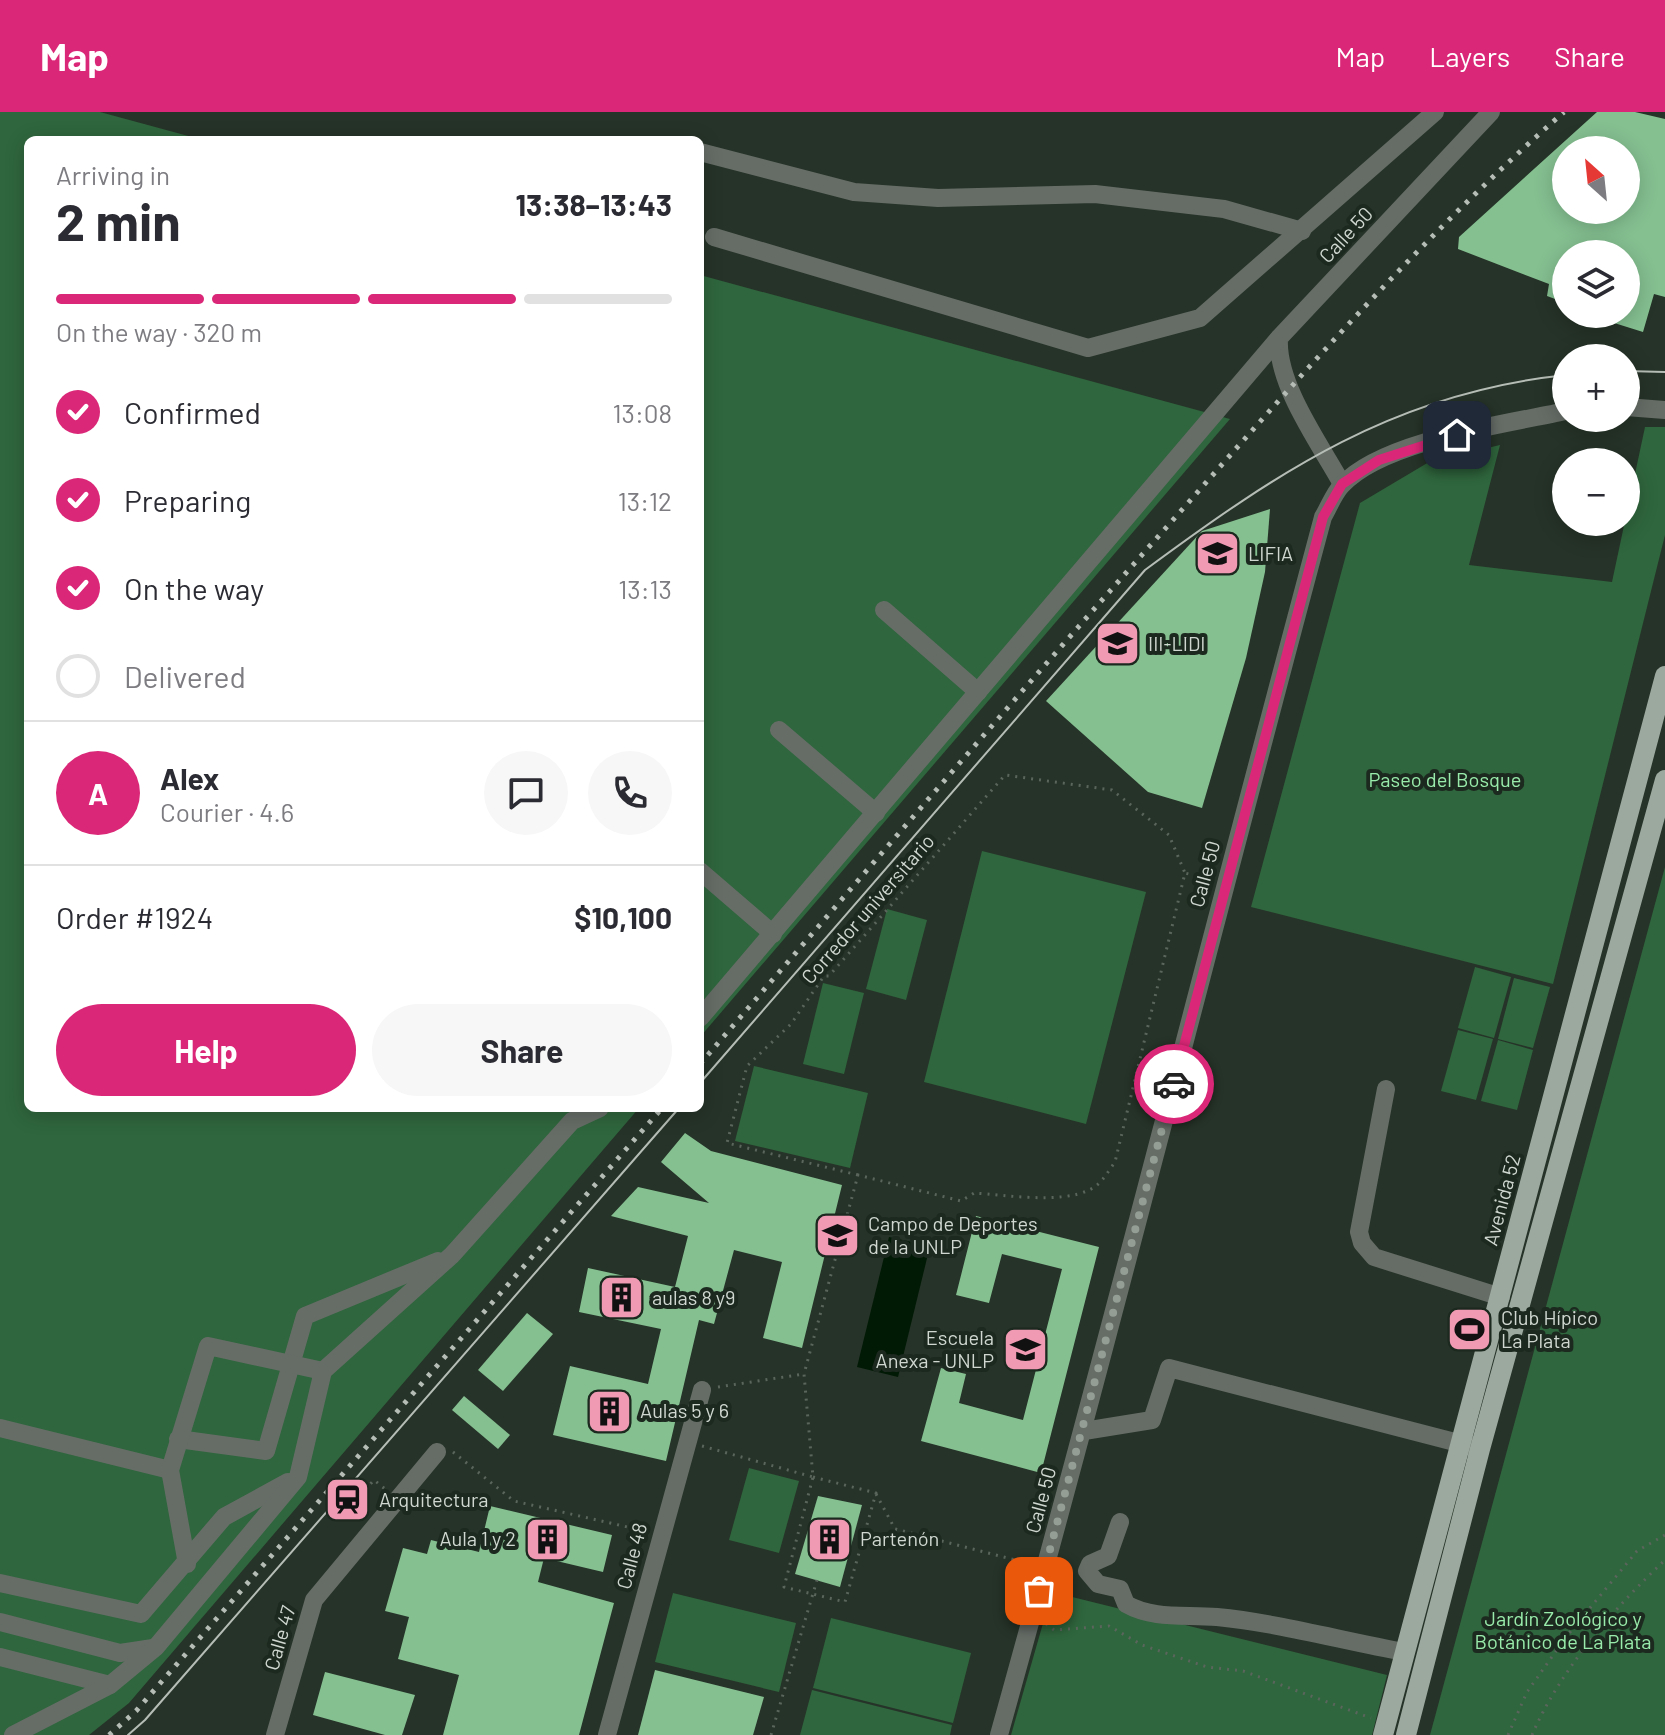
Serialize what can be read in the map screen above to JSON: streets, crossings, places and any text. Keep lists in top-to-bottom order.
{
  "streets": {
    "main road": ["Avenida 52"],
    "street": ["Calle 50", "Calle 48", "Calle 47"],
    "path": ["Corredor universitario"]
  },
  "parks": ["Paseo del Bosque", "Jardín Zoológico y Botánico de La Plata"],
  "places": {
    "school or university": [
      "LIFIA",
      "III-LIDI",
      "Campo de Deportes de la UNLP",
      "Escuela Anexa - UNLP"
    ],
    "building": [
      "aulas 8 y9",
      "Aulas 5 y 6",
      "Aula 1 y 2",
      "Partenón"
    ],
    "sports": ["Club Hípico La Plata"],
    "station": ["Arquitectura"]
  },
  "north": "top left",
  "page": {
    "header": "Map",
    "nav": ["Map", "Layers", "Share"],
    "map_buttons": ["+", "−"],
    "heading": ["2 min", "Arriving in", "13:38–13:43"],
    "panel": [
      "Alex",
      "Courier · 4.6",
      "Order #1924",
      "$10,100"
    ],
    "bar": "On the way · 320 m",
    "list": [
      ["Confirmed", "13:08"],
      ["Preparing", "13:12"],
      ["On the way", "13:13"],
      "Delivered"
    ],
    "round": "A",
    "buttons": ["Help", "Share"]
  }
}
